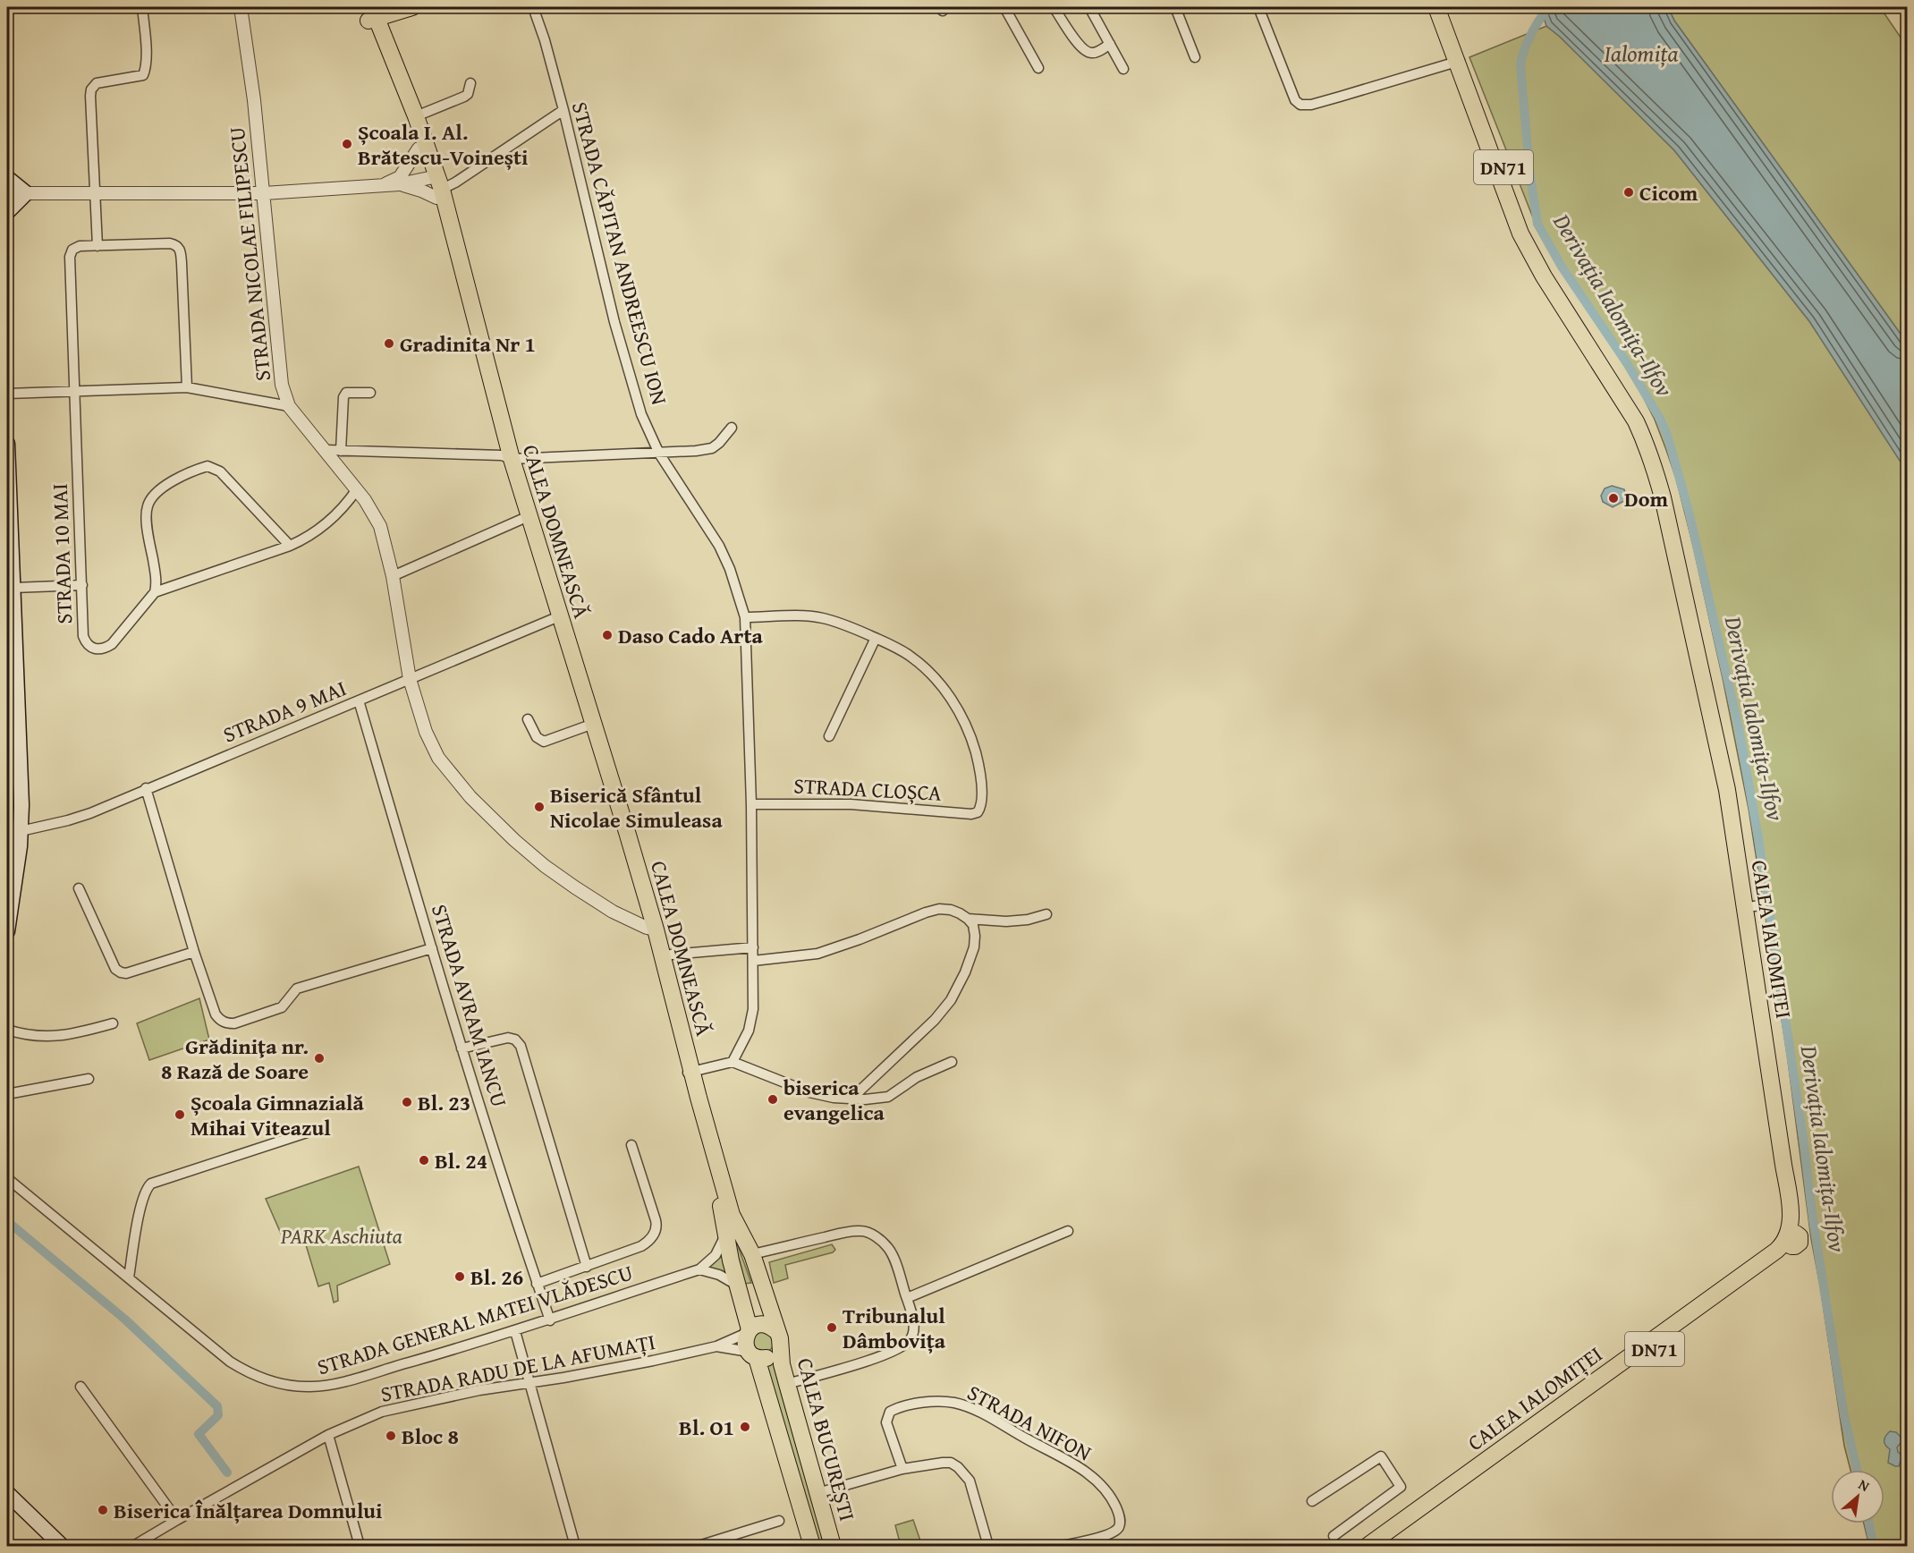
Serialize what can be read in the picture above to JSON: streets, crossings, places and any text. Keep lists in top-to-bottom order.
{
  "streets": {
    "main road": [
      "DN71",
      "CALEA DOMNEASCĂ",
      "CALEA IALOMIȚEI",
      "CALEA BUCUREȘTI"
    ],
    "street": [
      "STRADA CĂPITAN ANDREESCU ION",
      "STRADA NICOLAE FILIPESCU",
      "STRADA 10 MAI",
      "STRADA 9 MAI",
      "STRADA CLOȘCA",
      "STRADA AVRAM IANCU",
      "STRADA GENERAL MATEI VLĂDESCU",
      "STRADA RADU DE LA AFUMAȚI",
      "STRADA NIFON"
    ]
  },
  "crossings": [
    ["DN71", "CALEA IALOMIȚEI"],
    ["STRADA CĂPITAN ANDREESCU ION", "STRADA CLOȘCA"],
    ["STRADA NICOLAE FILIPESCU", "CALEA DOMNEASCĂ"],
    ["STRADA NICOLAE FILIPESCU", "STRADA 9 MAI"],
    ["CALEA DOMNEASCĂ", "STRADA 9 MAI"],
    ["CALEA DOMNEASCĂ", "STRADA GENERAL MATEI VLĂDESCU"],
    ["CALEA DOMNEASCĂ", "STRADA RADU DE LA AFUMAȚI"],
    ["CALEA DOMNEASCĂ", "CALEA BUCUREȘTI"],
    ["STRADA 9 MAI", "STRADA AVRAM IANCU"],
    ["STRADA AVRAM IANCU", "STRADA GENERAL MATEI VLĂDESCU"],
    ["STRADA RADU DE LA AFUMAȚI", "CALEA BUCUREȘTI"]
  ],
  "water": ["Ialomița", "Derivația Ialomița-Ilfov"],
  "parks": ["PARK Aschiuta"],
  "places": [
    "Școala I. Al. Brătescu-Voinești",
    "Cicom",
    "Gradinita Nr 1",
    "Dom",
    "Daso Cado Arta",
    "Biserică Sfântul Nicolae Simuleasa",
    "Grădiniţa nr. 8 Rază de Soare",
    "biserica evangelica",
    "Bl. 23",
    "Școala Gimnazială Mihai Viteazul",
    "Bl. 24",
    "Bl. 26",
    "Tribunalul Dâmbovița",
    "Bl. O1",
    "Bloc 8",
    "Biserica Înălțarea Domnului"
  ],
  "north": "top right"
}
